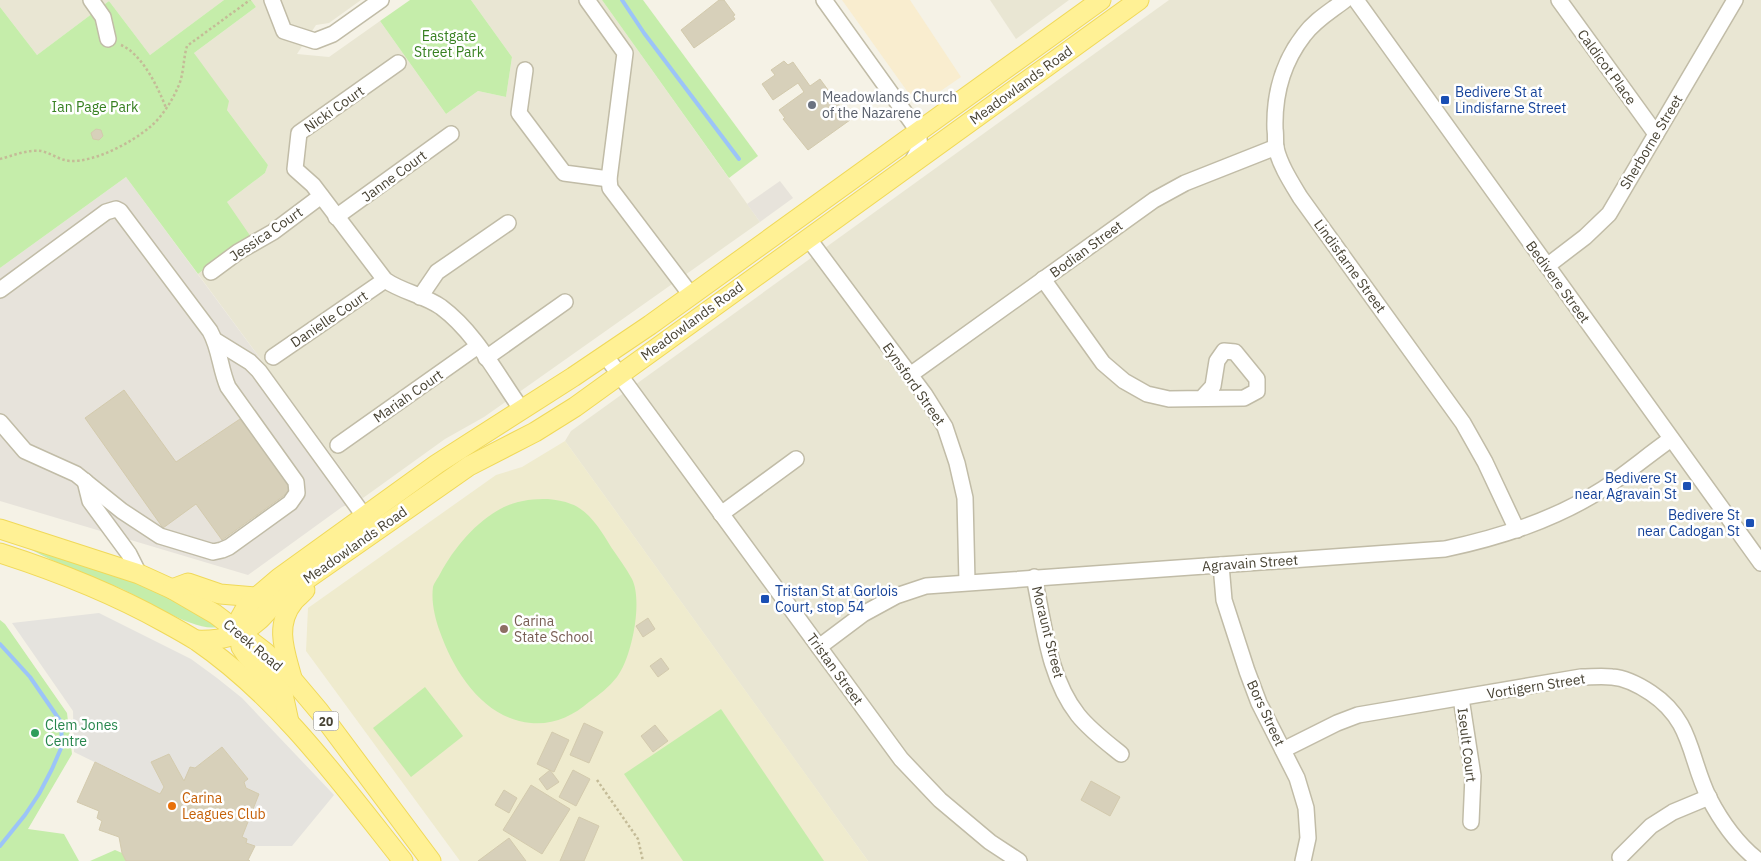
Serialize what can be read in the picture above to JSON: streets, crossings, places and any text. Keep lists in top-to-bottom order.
{
  "streets": {
    "main road": ["Meadowlands Road", "Creek Road", "20"],
    "street": [
      "Caldicot Place",
      "Nicki Court",
      "Sherborne Street",
      "Janne Court",
      "Jessica Court",
      "Bodian Street",
      "Lindisfarne Street",
      "Bedivere Street",
      "Danielle Court",
      "Eynsford Street",
      "Mariah Court",
      "Agravain Street",
      "Moraunt Street",
      "Tristan Street",
      "Vortigern Street",
      "Bors Street",
      "Iseult Court"
    ]
  },
  "crossings": [
    ["Caldicot Place", "Sherborne Street"],
    ["Meadowlands Road", "Eynsford Street"],
    ["Meadowlands Road", "Creek Road"],
    ["Meadowlands Road", "Tristan Street"],
    ["Meadowlands Road", "20"],
    ["Nicki Court", "Jessica Court"],
    ["Sherborne Street", "Bedivere Street"],
    ["Bodian Street", "Lindisfarne Street"],
    ["Bodian Street", "Eynsford Street"],
    ["Lindisfarne Street", "Agravain Street"],
    ["Bedivere Street", "Agravain Street"],
    ["Eynsford Street", "Agravain Street"],
    ["Agravain Street", "Moraunt Street"],
    ["Agravain Street", "Tristan Street"],
    ["Agravain Street", "Bors Street"],
    ["Vortigern Street", "Bors Street"],
    ["Vortigern Street", "Iseult Court"]
  ],
  "parks": ["Eastgate Street Park", "Ian Page Park"],
  "places": {
    "transit": [
      "Bedivere St at Lindisfarne Street",
      "Bedivere St near Agravain St",
      "Bedivere St near Cadogan St",
      "Tristan St at Gorlois Court, stop 54"
    ],
    "other": [
      "Meadowlands Church of the Nazarene",
      "Carina State School",
      "Clem Jones Centre",
      "Carina Leagues Club"
    ]
  }
}
